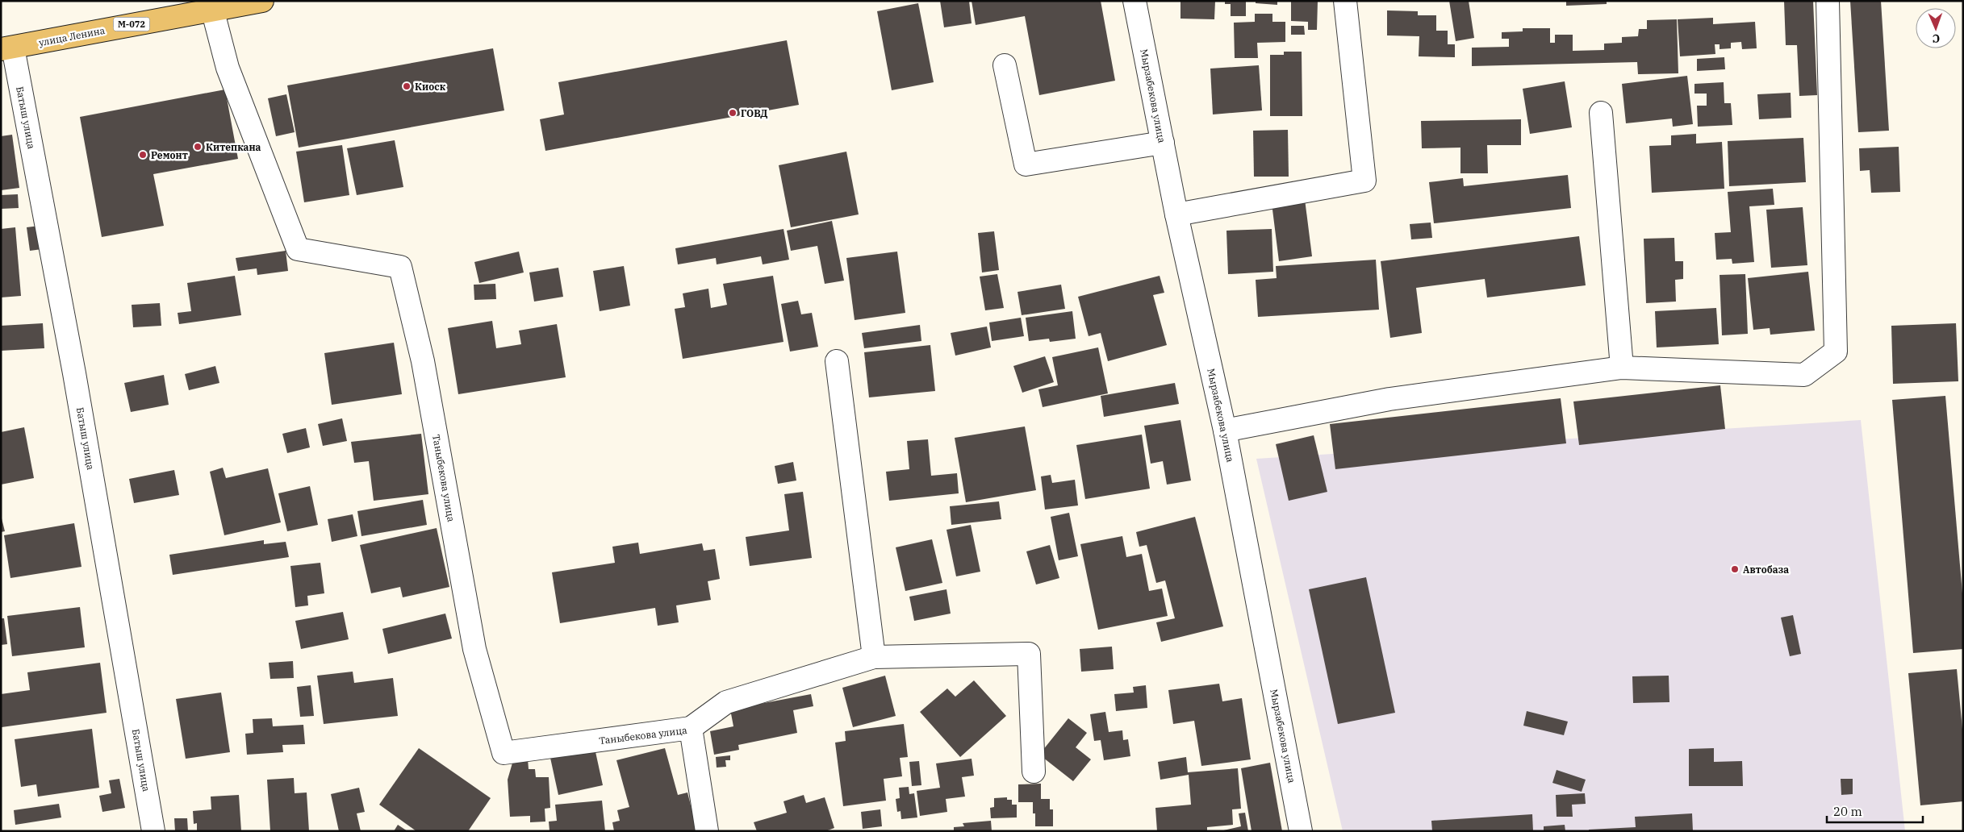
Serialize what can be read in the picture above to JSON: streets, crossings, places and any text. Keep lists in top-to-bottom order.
{
  "streets": {
    "main road": ["М-072", "улица Ленина"],
    "street": ["Мырзабекова улица", "Батыш улица", "Таныбекова улица"]
  },
  "crossings": [
    ["улица Ленина", "Батыш улица"],
    ["улица Ленина", "Таныбекова улица"]
  ],
  "places": [
    "Киоск",
    "ГОВД",
    "Китепкана",
    "Ремонт",
    "Автобаза"
  ],
  "scale_bar": "20 m",
  "north": "bottom"
}
